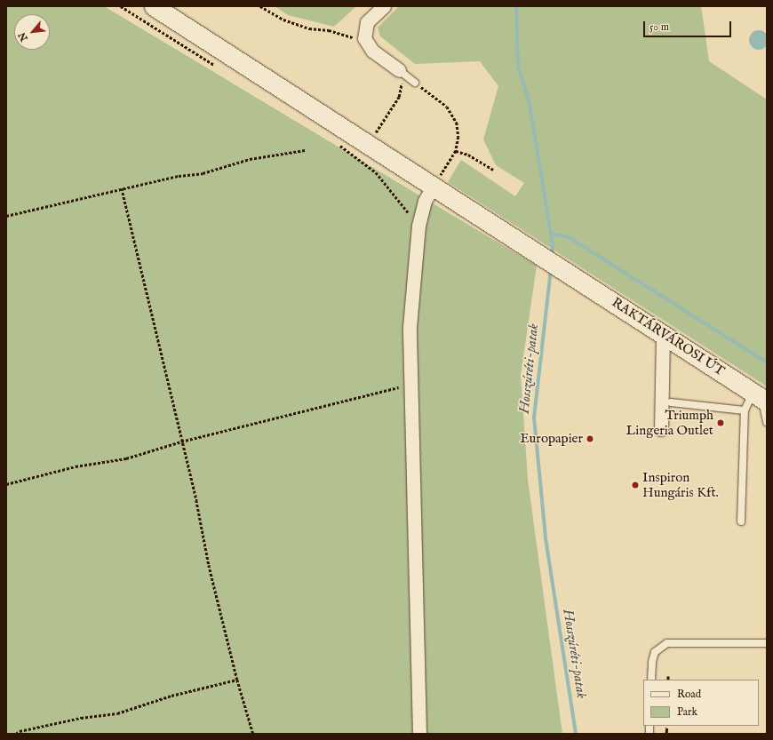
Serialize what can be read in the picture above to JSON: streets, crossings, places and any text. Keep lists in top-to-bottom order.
{
  "streets": {
    "street": ["RAKTÁRVÁROSI ÚT"]
  },
  "water": ["Hosszúréti-patak"],
  "places": ["Triumph Lingeria Outlet", "Europapier", "Inspiron Hungáris Kft."],
  "legend": ["Road", "Park"],
  "scale_bar": "50 m",
  "north": "bottom left"
}
